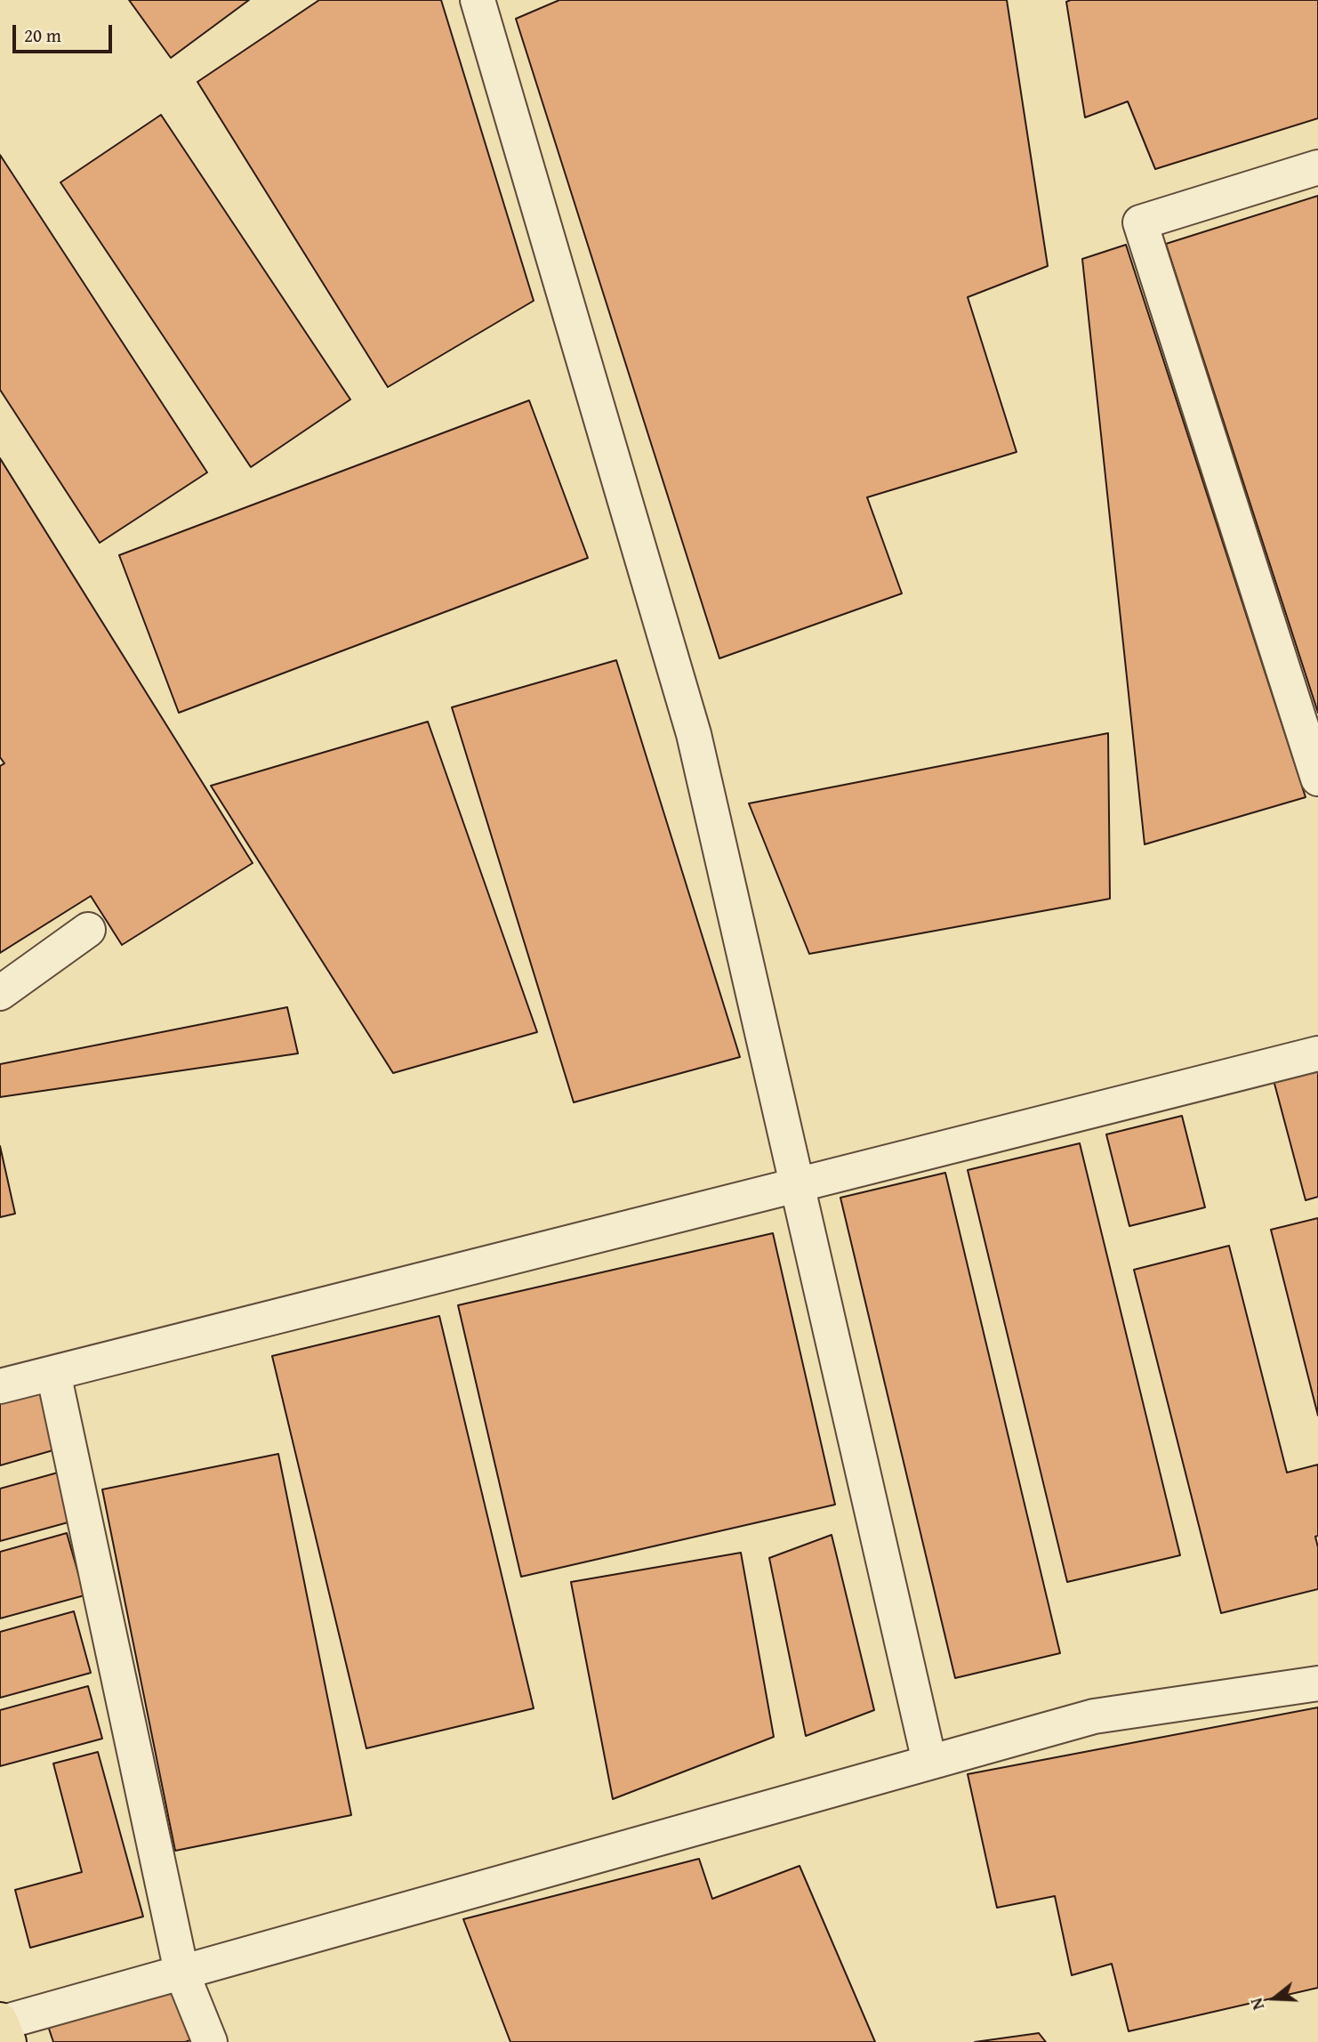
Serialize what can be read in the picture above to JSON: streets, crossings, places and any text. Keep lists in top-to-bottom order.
{
  "scale_bar": "20 m",
  "north": "left"
}
